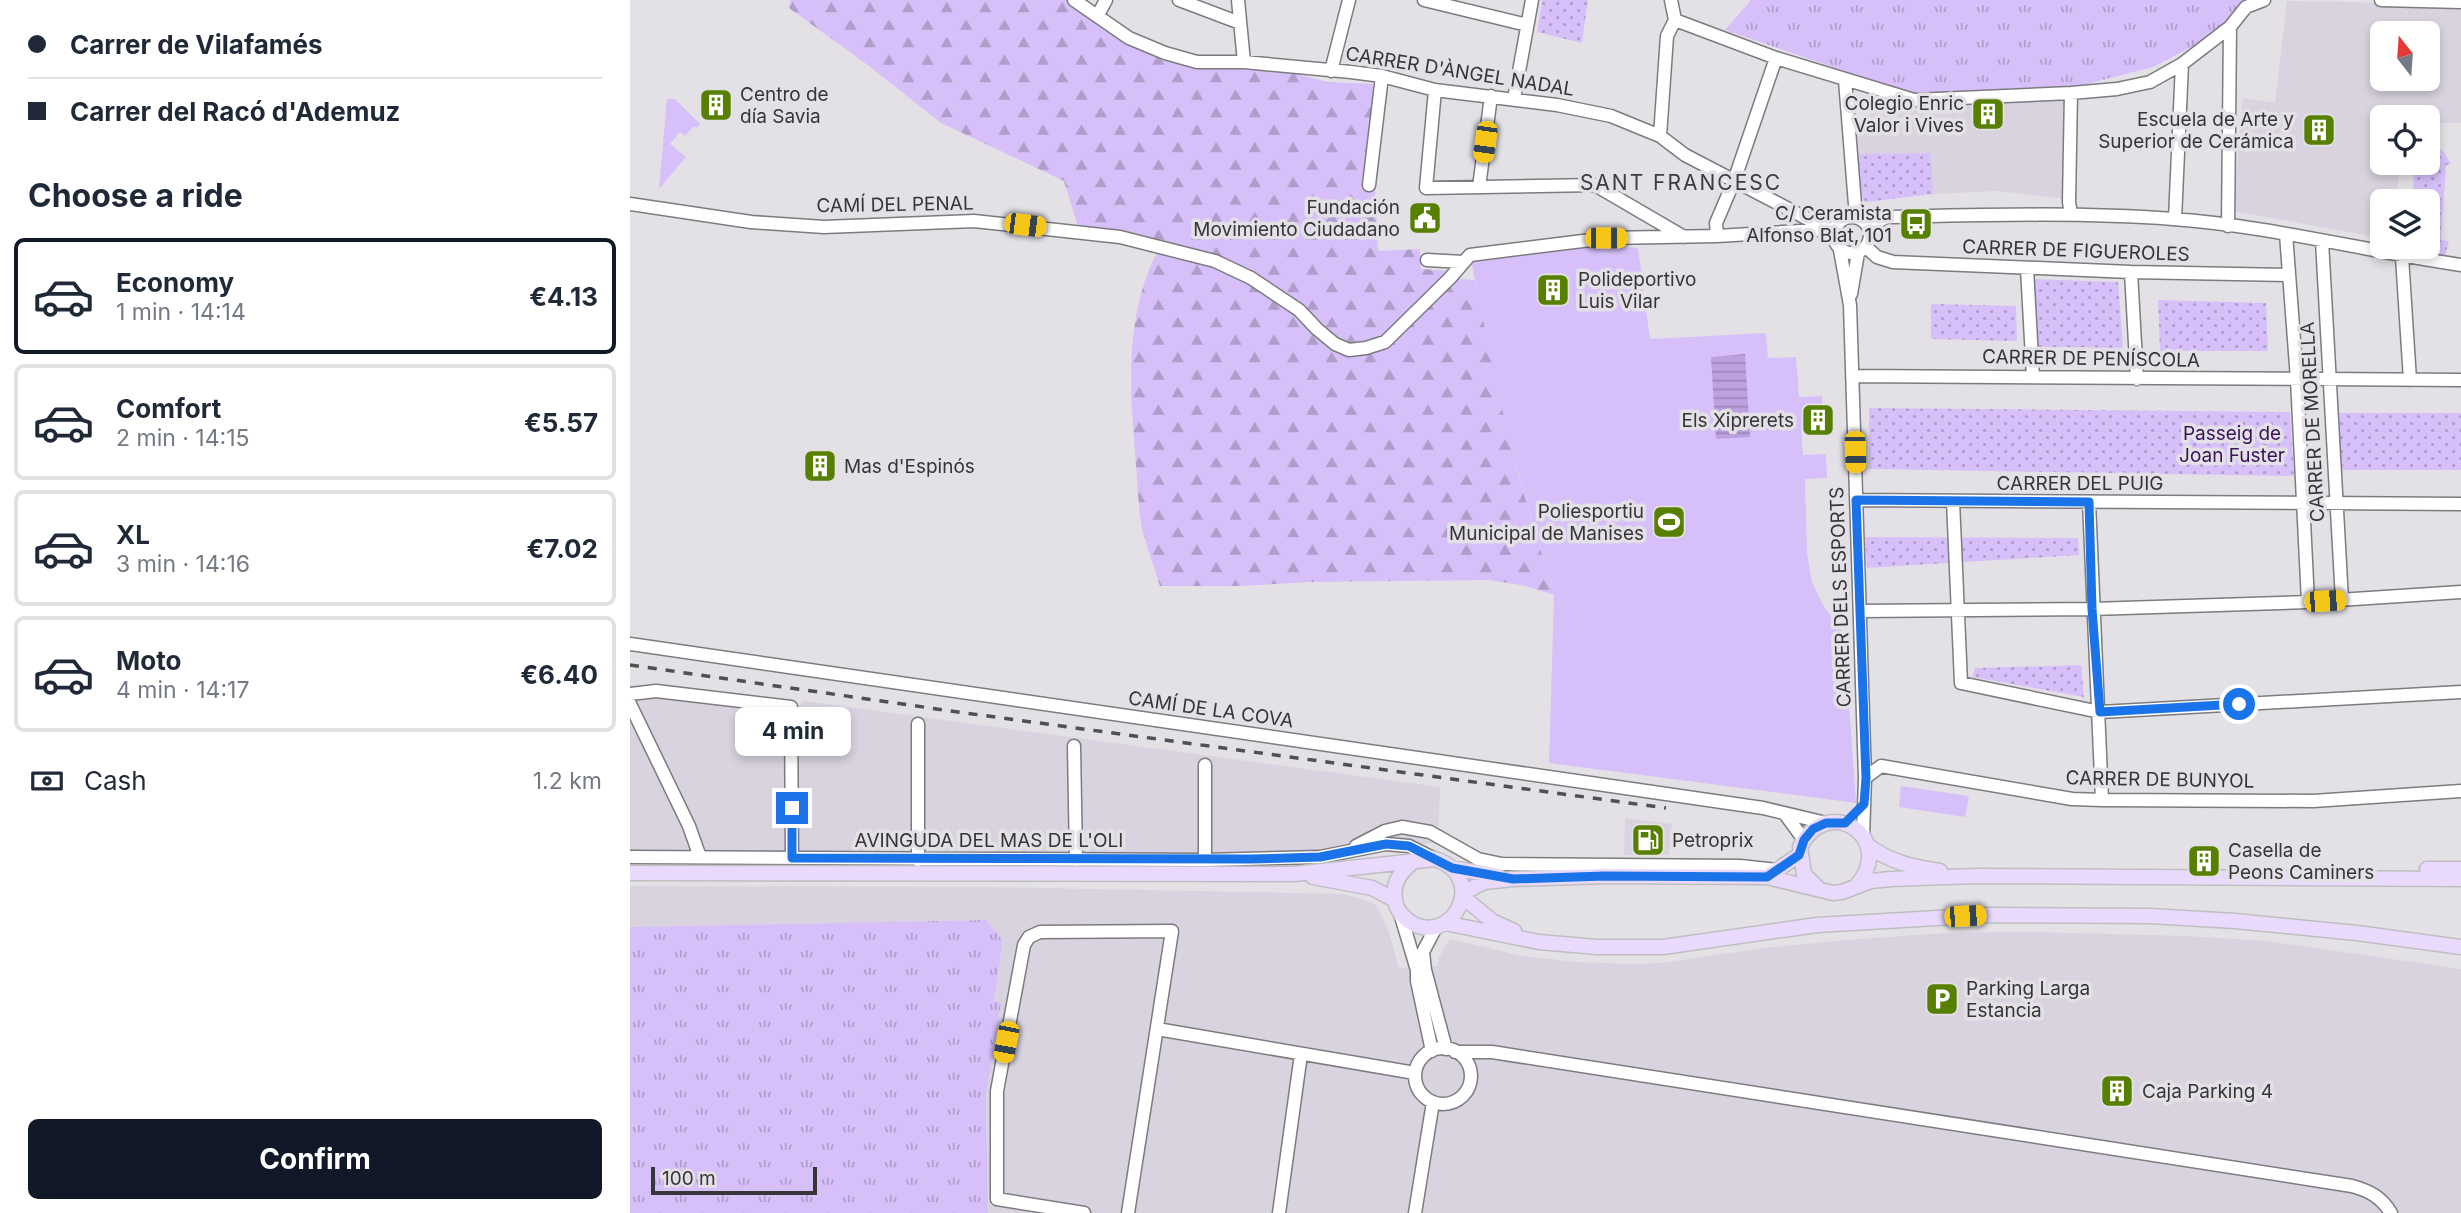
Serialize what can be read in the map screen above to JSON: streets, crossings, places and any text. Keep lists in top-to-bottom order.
{
  "streets": {
    "street": [
      "CARRER D'ÀNGEL NADAL",
      "CAMÍ DEL PENAL",
      "CARRER DE FIGUEROLES",
      "CARRER DE PENÍSCOLA",
      "CARRER DE MORELLA",
      "CARRER DEL PUIG",
      "CARRER DELS ESPORTS",
      "CAMÍ DE LA COVA",
      "CARRER DE BUNYOL",
      "AVINGUDA DEL MAS DE L'OLI"
    ]
  },
  "crossings": [
    ["CARRER D'ÀNGEL NADAL", "CARRER DE FIGUEROLES"],
    ["CARRER D'ÀNGEL NADAL", "CARRER DELS ESPORTS"],
    ["CARRER DE FIGUEROLES", "CARRER DE MORELLA"],
    ["CARRER DE FIGUEROLES", "CARRER DELS ESPORTS"],
    ["CARRER DE PENÍSCOLA", "CARRER DE MORELLA"],
    ["CARRER DE PENÍSCOLA", "CARRER DELS ESPORTS"],
    ["CARRER DE MORELLA", "CARRER DEL PUIG"],
    ["CARRER DEL PUIG", "CARRER DELS ESPORTS"],
    ["CARRER DELS ESPORTS", "CAMÍ DE LA COVA"],
    ["CARRER DELS ESPORTS", "CARRER DE BUNYOL"]
  ],
  "districts": ["SANT FRANCESC"],
  "parks": ["Passeig de Joan Fuster"],
  "places": {
    "building": [
      "Centro de día Savia",
      "Colegio Enric Valor i Vives",
      "Escuela de Arte y Superior de Cerámica",
      "Polideportivo Luis Vilar",
      "Els Xiprerets",
      "Mas d'Espinós",
      "Casella de Peons Caminers",
      "Caja Parking 4"
    ],
    "public building": ["Fundación Movimiento Ciudadano"],
    "bus stop": ["C/ Ceramista Alfonso Blat, 101"],
    "sports": ["Poliesportiu Municipal de Manises"],
    "fuel station": ["Petroprix"],
    "parking": ["Parking Larga Estancia"]
  },
  "scale_bar": "100 m",
  "north": "top",
  "page": {
    "banner": ["Carrer de Vilafamés", "Carrer del Racó d'Ademuz"],
    "heading": "Choose a ride",
    "list": [
      {
        "name": "Economy",
        "note": "1 min · 14:14",
        "value": "€4.13"
      },
      {
        "name": "Comfort",
        "note": "2 min · 14:15",
        "value": "€5.57"
      },
      {
        "name": "XL",
        "note": "3 min · 14:16",
        "value": "€7.02"
      },
      {
        "name": "Moto",
        "note": "4 min · 14:17",
        "value": "€6.40"
      }
    ],
    "bubble": "4 min",
    "pay": ["Cash", "1.2 km"],
    "buttons": "Confirm",
    "scale": "100 m"
  }
}
